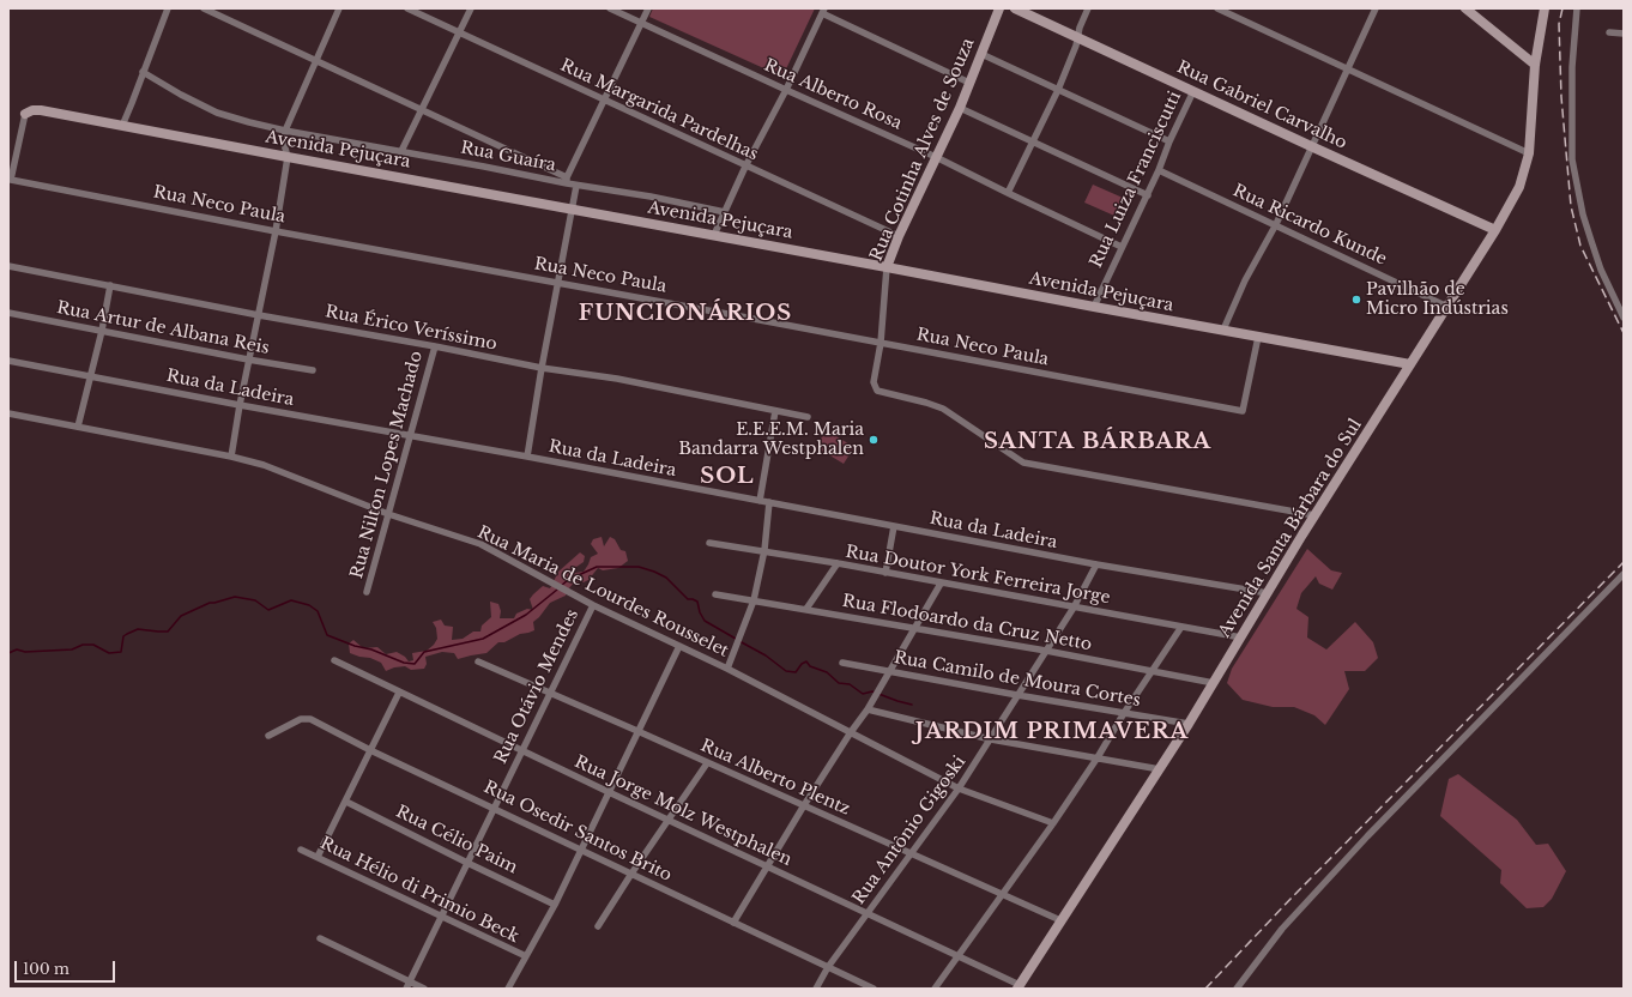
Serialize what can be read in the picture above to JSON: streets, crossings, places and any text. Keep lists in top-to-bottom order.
{
  "streets": {
    "street": [
      "Rua Alberto Rosa",
      "Rua Gabriel Carvalho",
      "Rua Margarida Pardelhas",
      "Avenida Pejuçara",
      "Rua Cotinha Alves de Souza",
      "Rua Guaíra",
      "Rua Luiza Franciscutti",
      "Rua Neco Paula",
      "Rua Ricardo Kunde",
      "Rua Artur de Albana Reis",
      "Rua Érico Veríssimo",
      "Rua da Ladeira",
      "Rua Nilton Lopes Machado",
      "Avenida Santa Bárbara do Sul",
      "Rua Doutor York Ferreira Jorge",
      "Rua Maria de Lourdes Rousselet",
      "Rua Flodoardo da Cruz Netto",
      "Rua Camilo de Moura Cortes",
      "Rua Otávio Mendes",
      "Rua Alberto Plentz",
      "Rua Jorge Molz Westphalen",
      "Rua Antônio Gigoski",
      "Rua Osedir Santos Brito",
      "Rua Célio Paim",
      "Rua Hélio di Primio Beck"
    ]
  },
  "crossings": [
    ["Rua Alberto Rosa", "Rua Cotinha Alves de Souza"],
    ["Rua Alberto Rosa", "Rua Luiza Franciscutti"],
    ["Rua Gabriel Carvalho", "Rua Luiza Franciscutti"],
    ["Rua Gabriel Carvalho", "Avenida Santa Bárbara do Sul"],
    ["Rua Margarida Pardelhas", "Rua Cotinha Alves de Souza"],
    ["Avenida Pejuçara", "Rua Cotinha Alves de Souza"],
    ["Avenida Pejuçara", "Rua Luiza Franciscutti"],
    ["Avenida Pejuçara", "Rua Neco Paula"],
    ["Avenida Pejuçara", "Avenida Santa Bárbara do Sul"],
    ["Rua Cotinha Alves de Souza", "Rua Neco Paula"],
    ["Rua Cotinha Alves de Souza", "Avenida Santa Bárbara do Sul"],
    ["Rua Luiza Franciscutti", "Rua Ricardo Kunde"],
    ["Rua Ricardo Kunde", "Avenida Santa Bárbara do Sul"],
    ["Rua Érico Veríssimo", "Rua Nilton Lopes Machado"],
    ["Rua da Ladeira", "Rua Nilton Lopes Machado"],
    ["Rua da Ladeira", "Avenida Santa Bárbara do Sul"],
    ["Rua da Ladeira", "Rua Antônio Gigoski"],
    ["Rua Nilton Lopes Machado", "Rua Maria de Lourdes Rousselet"],
    ["Avenida Santa Bárbara do Sul", "Rua Doutor York Ferreira Jorge"],
    ["Avenida Santa Bárbara do Sul", "Rua Flodoardo da Cruz Netto"],
    ["Avenida Santa Bárbara do Sul", "Rua Camilo de Moura Cortes"],
    ["Avenida Santa Bárbara do Sul", "Rua Alberto Plentz"],
    ["Avenida Santa Bárbara do Sul", "Rua Jorge Molz Westphalen"],
    ["Rua Doutor York Ferreira Jorge", "Rua Antônio Gigoski"],
    ["Rua Maria de Lourdes Rousselet", "Rua Otávio Mendes"],
    ["Rua Maria de Lourdes Rousselet", "Rua Antônio Gigoski"],
    ["Rua Flodoardo da Cruz Netto", "Rua Antônio Gigoski"],
    ["Rua Camilo de Moura Cortes", "Rua Antônio Gigoski"],
    ["Rua Otávio Mendes", "Rua Alberto Plentz"],
    ["Rua Otávio Mendes", "Rua Jorge Molz Westphalen"],
    ["Rua Otávio Mendes", "Rua Osedir Santos Brito"],
    ["Rua Otávio Mendes", "Rua Célio Paim"],
    ["Rua Otávio Mendes", "Rua Hélio di Primio Beck"],
    ["Rua Alberto Plentz", "Rua Antônio Gigoski"],
    ["Rua Jorge Molz Westphalen", "Rua Antônio Gigoski"],
    ["Rua Antônio Gigoski", "Rua Osedir Santos Brito"]
  ],
  "districts": [
    "FUNCIONÁRIOS",
    "SANTA BÁRBARA",
    "SOL",
    "JARDIM PRIMAVERA"
  ],
  "places": ["Pavilhão de Micro Indústrias", "E.E.E.M. Maria Bandarra Westphalen"],
  "scale_bar": "100 m"
}
